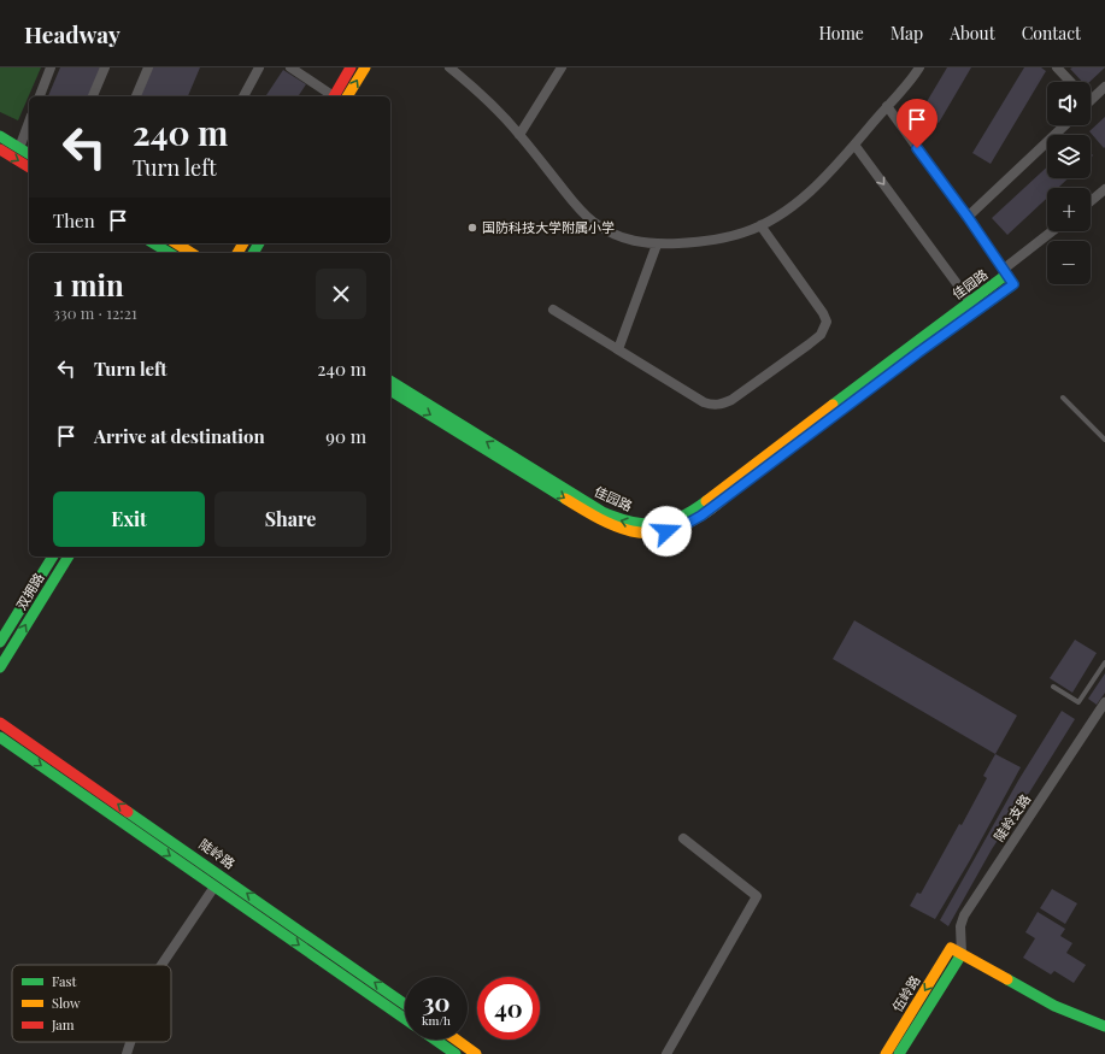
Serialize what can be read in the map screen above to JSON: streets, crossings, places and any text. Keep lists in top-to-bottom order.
{
  "streets": {
    "street": [
      "佳园路",
      "双拥路",
      "陡岭支路",
      "陡岭路",
      "伍岭路"
    ]
  },
  "crossings": [
    ["陡岭支路", "伍岭路"]
  ],
  "places": ["国防科技大学附属小学"],
  "legend": ["Fast", "Slow", "Jam"],
  "page": {
    "header": "Headway",
    "nav": [
      "Home",
      "Map",
      "About",
      "Contact"
    ],
    "map_buttons": ["+", "−"],
    "turn": ["240 m", "Turn left"],
    "then": "Then",
    "heading": ["1 min", "330 m · 12:21"],
    "list": [
      {
        "name": "Turn left",
        "value": "240 m"
      },
      {
        "name": "Arrive at destination",
        "value": "90 m"
      }
    ],
    "buttons": ["Exit", "Share"],
    "speed": "30 km/h",
    "limit": "40"
  }
}
